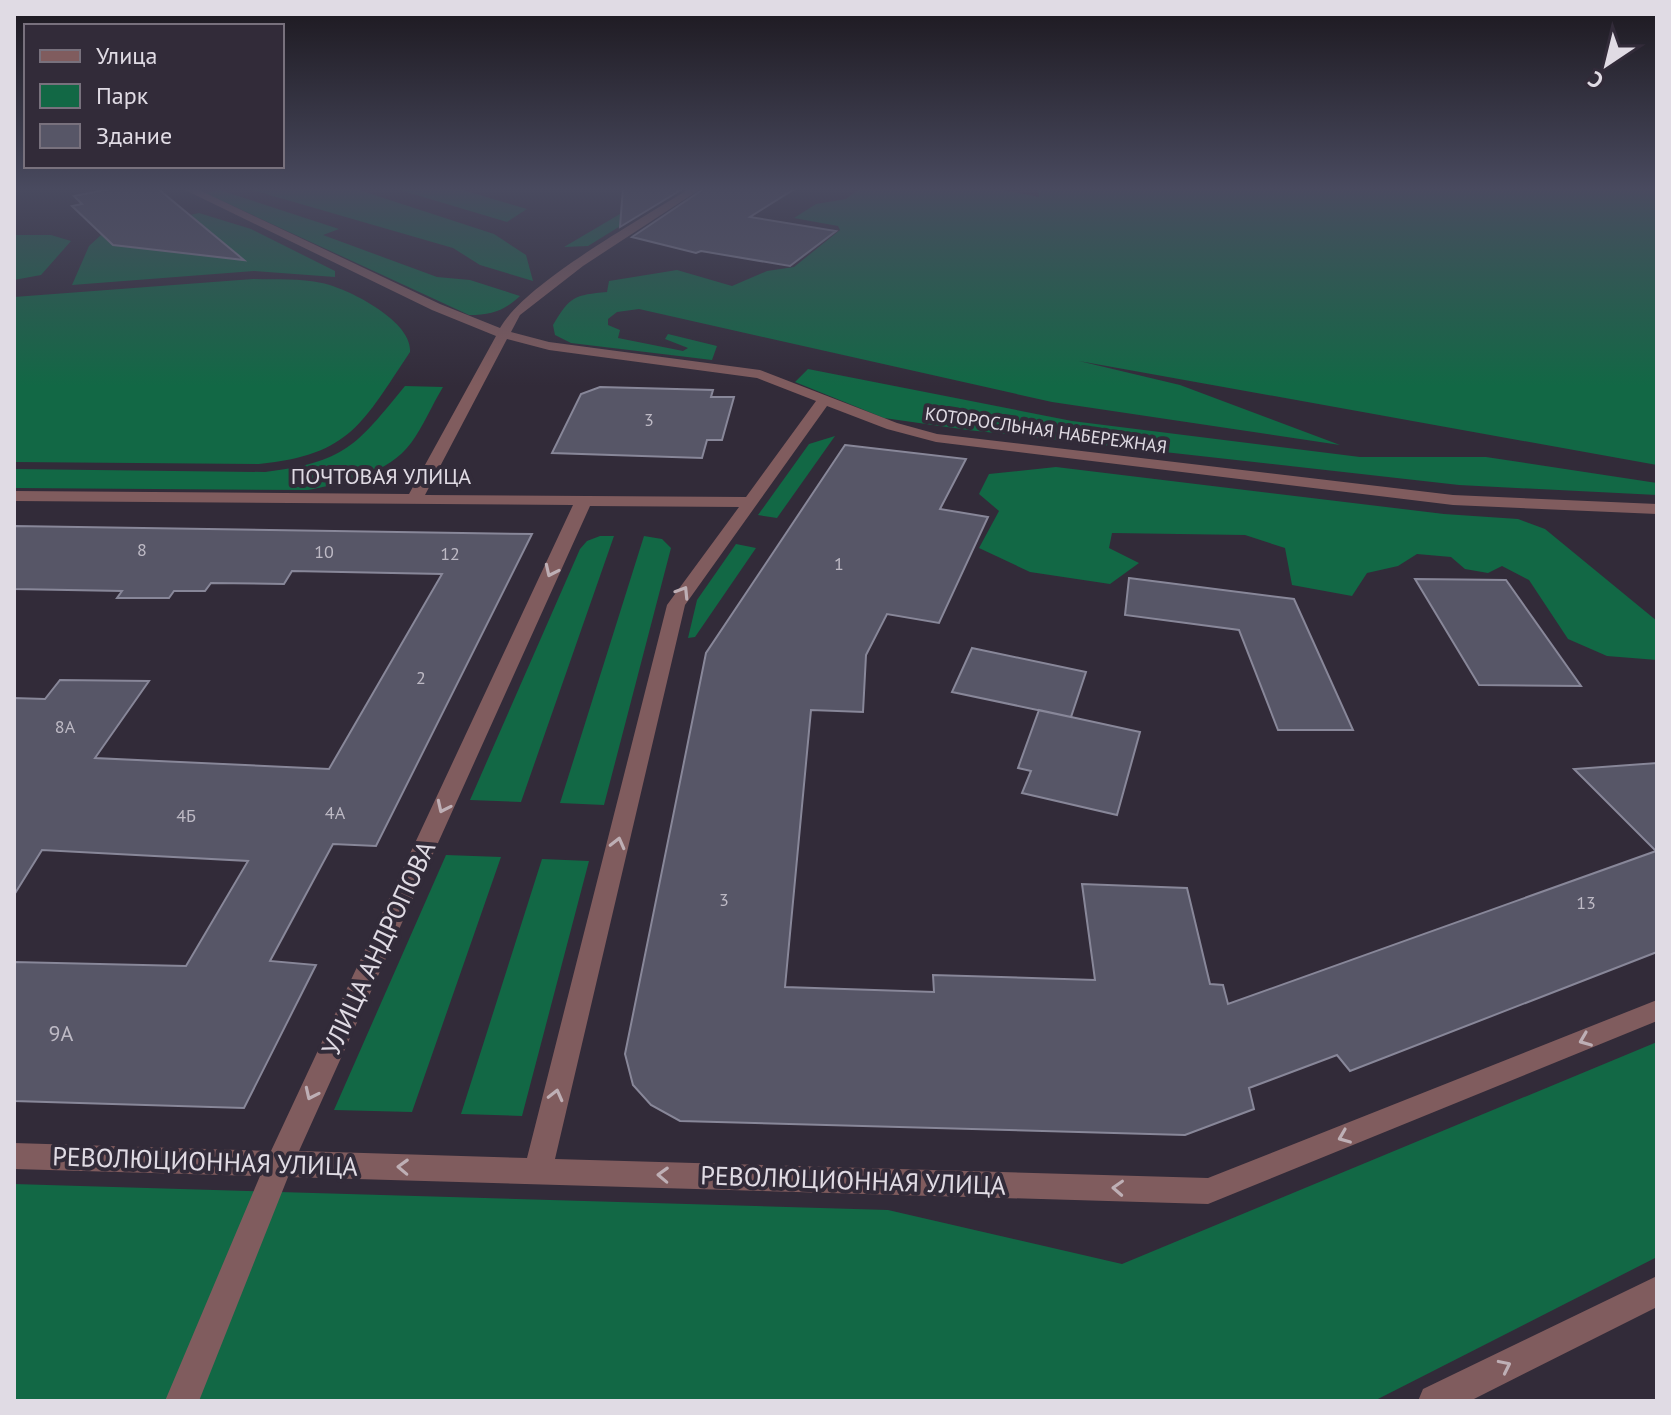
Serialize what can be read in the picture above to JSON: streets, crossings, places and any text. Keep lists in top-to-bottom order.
{
  "streets": {
    "street": [
      "КОТОРОСЛЬНАЯ НАБЕРЕЖНАЯ",
      "ПОЧТОВАЯ УЛИЦА",
      "УЛИЦА АНДРОПОВА",
      "РЕВОЛЮЦИОННАЯ УЛИЦА"
    ]
  },
  "crossings": [
    ["ПОЧТОВАЯ УЛИЦА", "УЛИЦА АНДРОПОВА"],
    ["УЛИЦА АНДРОПОВА", "РЕВОЛЮЦИОННАЯ УЛИЦА"]
  ],
  "one_way": ["РЕВОЛЮЦИОННАЯ УЛИЦА"],
  "house_numbers": [
    "3",
    "8",
    "10",
    "12",
    "1",
    "2",
    "8А",
    "4А",
    "4Б",
    "3",
    "13",
    "9А"
  ],
  "legend": ["Улица", "Парк", "Здание"],
  "north": "bottom left"
}
